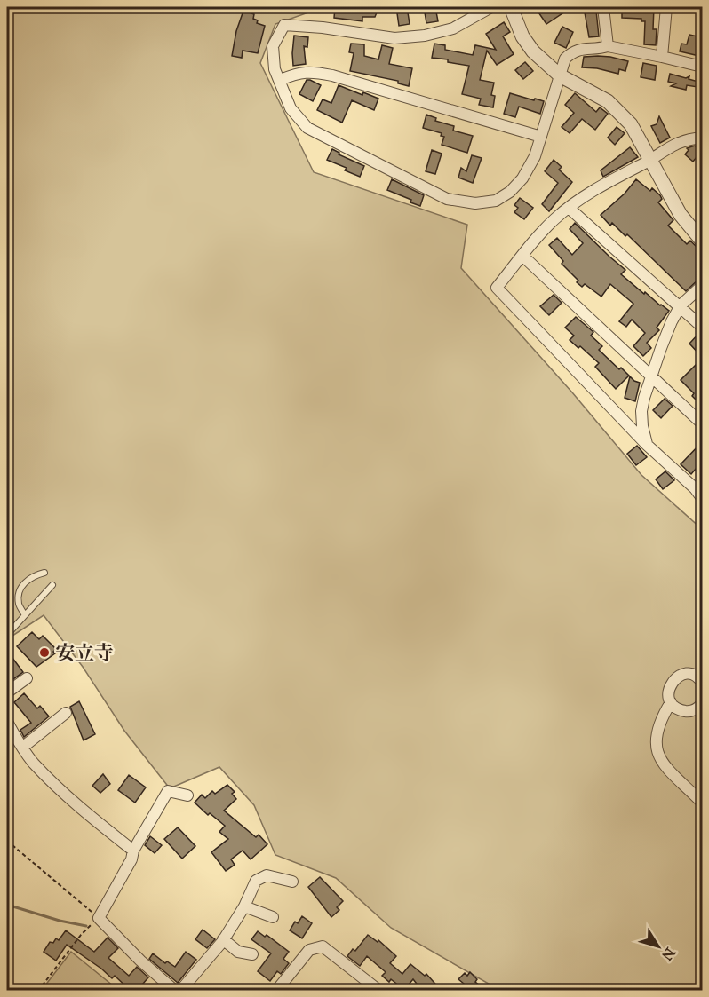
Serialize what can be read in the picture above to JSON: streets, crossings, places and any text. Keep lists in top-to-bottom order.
{
  "places": ["安立寺"],
  "north": "bottom right"
}
